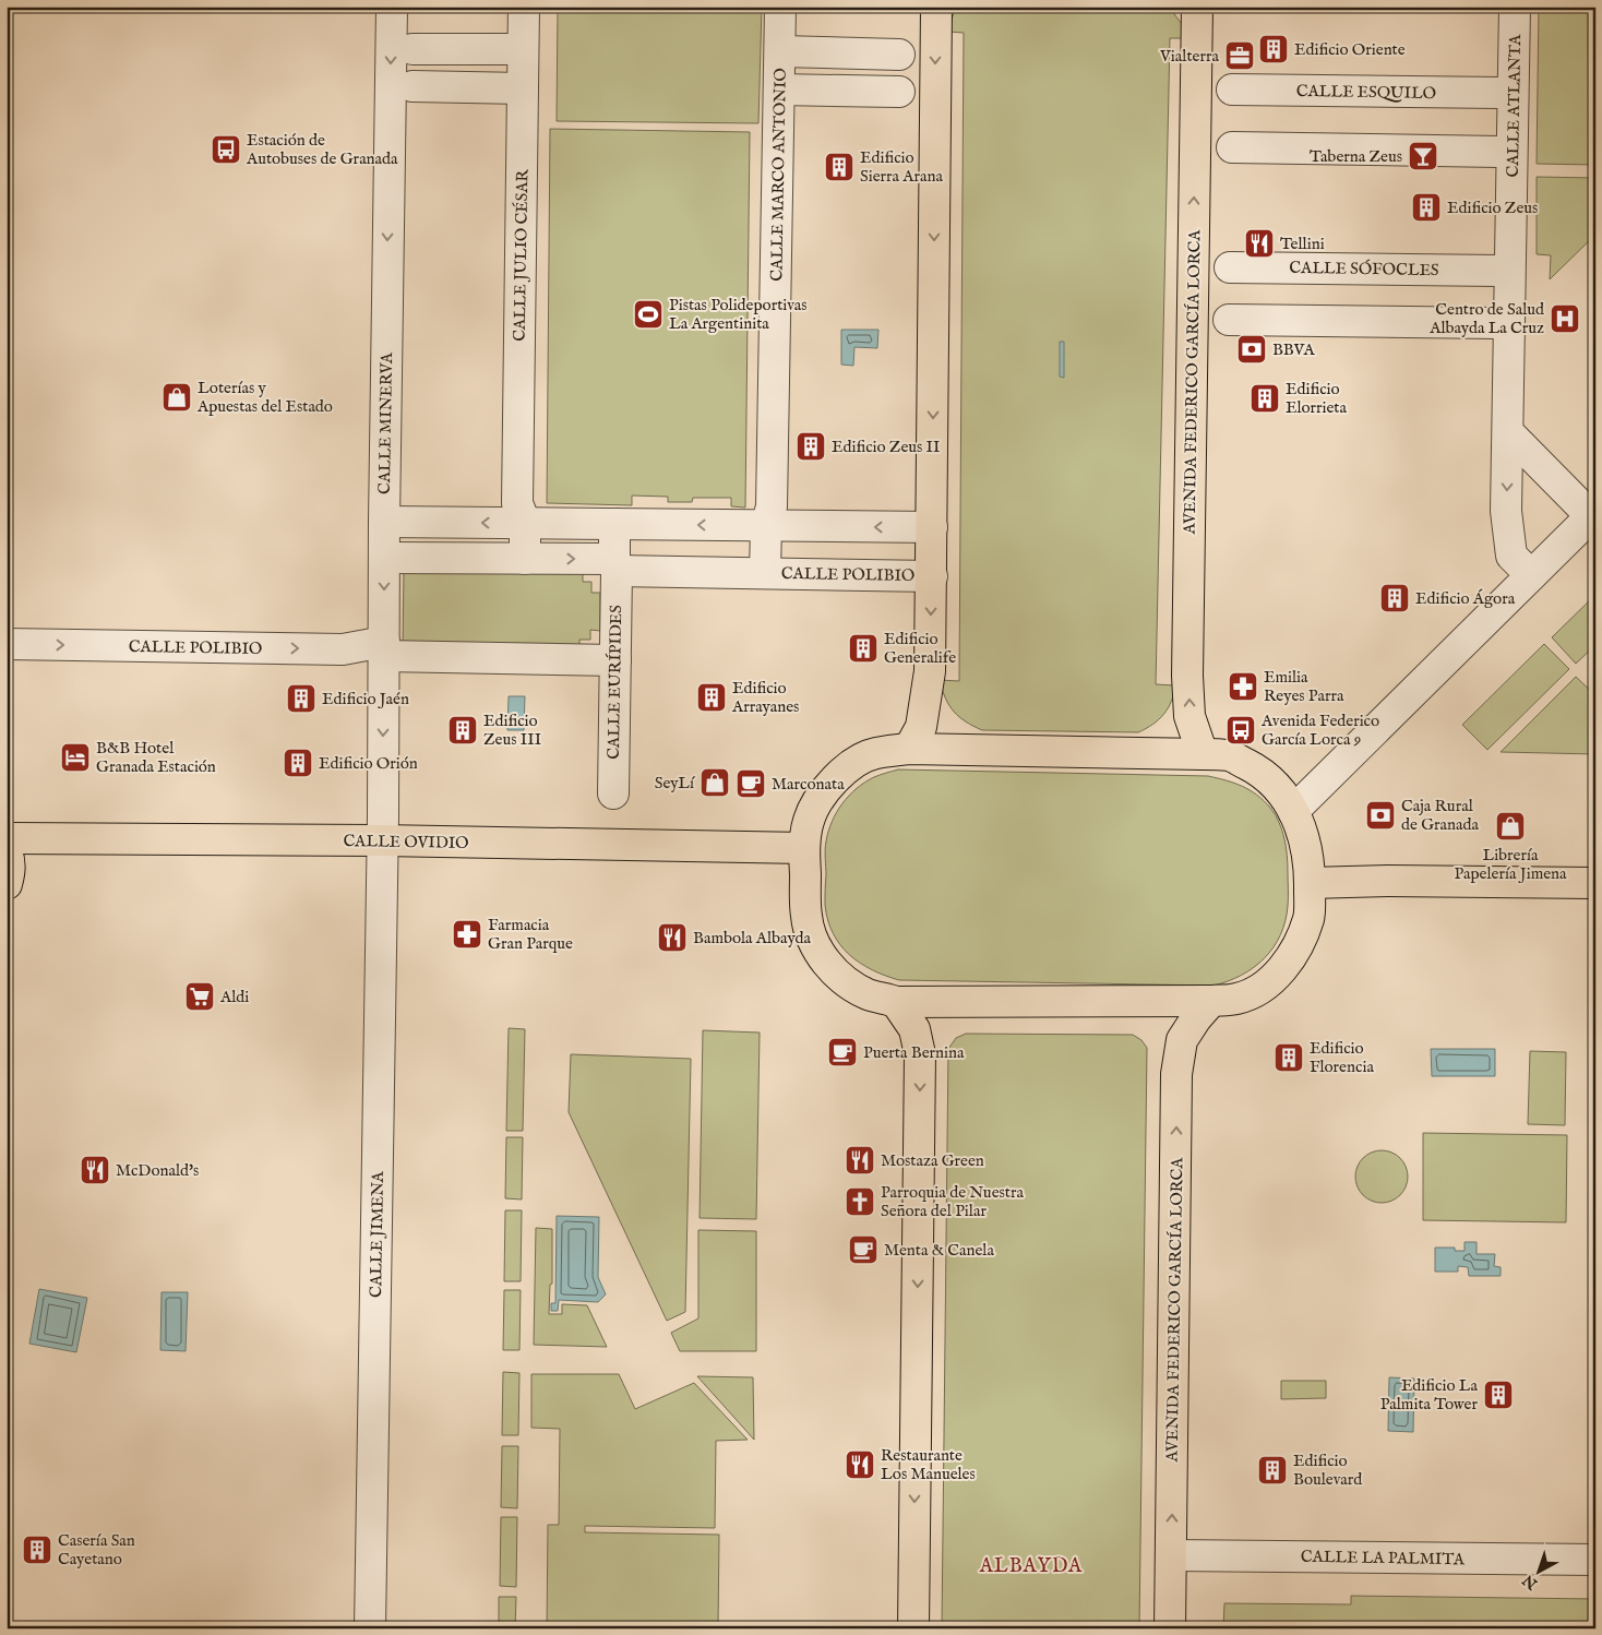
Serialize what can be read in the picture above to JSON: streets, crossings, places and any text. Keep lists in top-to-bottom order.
{
  "streets": {
    "main road": ["AVENIDA FEDERICO GARCÍA LORCA", "CALLE OVIDIO"],
    "street": [
      "CALLE ESQUILO",
      "CALLE ATLANTA",
      "CALLE MARCO ANTONIO",
      "CALLE JULIO CÉSAR",
      "CALLE SÓFOCLES",
      "CALLE MINERVA",
      "CALLE POLIBIO",
      "CALLE EURÍPIDES",
      "CALLE JIMENA",
      "CALLE LA PALMITA"
    ]
  },
  "crossings": [
    ["CALLE MARCO ANTONIO", "CALLE POLIBIO"],
    ["AVENIDA FEDERICO GARCÍA LORCA", "CALLE LA PALMITA"],
    ["CALLE MINERVA", "CALLE POLIBIO"],
    ["CALLE MINERVA", "CALLE OVIDIO"],
    ["CALLE MINERVA", "CALLE JIMENA"],
    ["CALLE POLIBIO", "CALLE EURÍPIDES"],
    ["CALLE OVIDIO", "CALLE JIMENA"]
  ],
  "one_way": ["CALLE MINERVA"],
  "districts": ["ALBAYDA"],
  "places": {
    "building": [
      "Edificio Oriente",
      "Edificio Sierra Arana",
      "Edificio Zeus",
      "Edificio Elorrieta",
      "Edificio Zeus II",
      "Edificio Ágora",
      "Edificio Generalife",
      "Edificio Arrayanes",
      "Edificio Jaén",
      "Edificio Zeus III",
      "Edificio Orión",
      "Edificio Florencia",
      "Edificio La Palmita Tower",
      "Edificio Boulevard",
      "Casería San Cayetano"
    ],
    "office": ["Vialterra"],
    "bus stop": ["Estación de Autobuses de Granada", "Avenida Federico García Lorca 9"],
    "bar": ["Taberna Zeus"],
    "restaurant": [
      "Tellini",
      "Bambola Albayda",
      "Mostaza Green",
      "McDonald's",
      "Restaurante Los Manueles"
    ],
    "sports": ["Pistas Polideportivas La Argentinita"],
    "hospital": ["Centro de Salud Albayda La Cruz"],
    "bank": ["BBVA", "Caja Rural de Granada"],
    "shop": ["Loterías y Apuestas del Estado", "SeyLí", "Librería Papelería Jimena"],
    "pharmacy": ["Emilia Reyes Parra", "Farmacia Gran Parque"],
    "hotel": ["B&B Hotel Granada Estación"],
    "cafe": ["Marconata", "Puerta Bernina", "Menta & Canela"],
    "supermarket": ["Aldi"],
    "church": ["Parroquia de Nuestra Señora del Pilar"]
  },
  "north": "bottom left"
}
